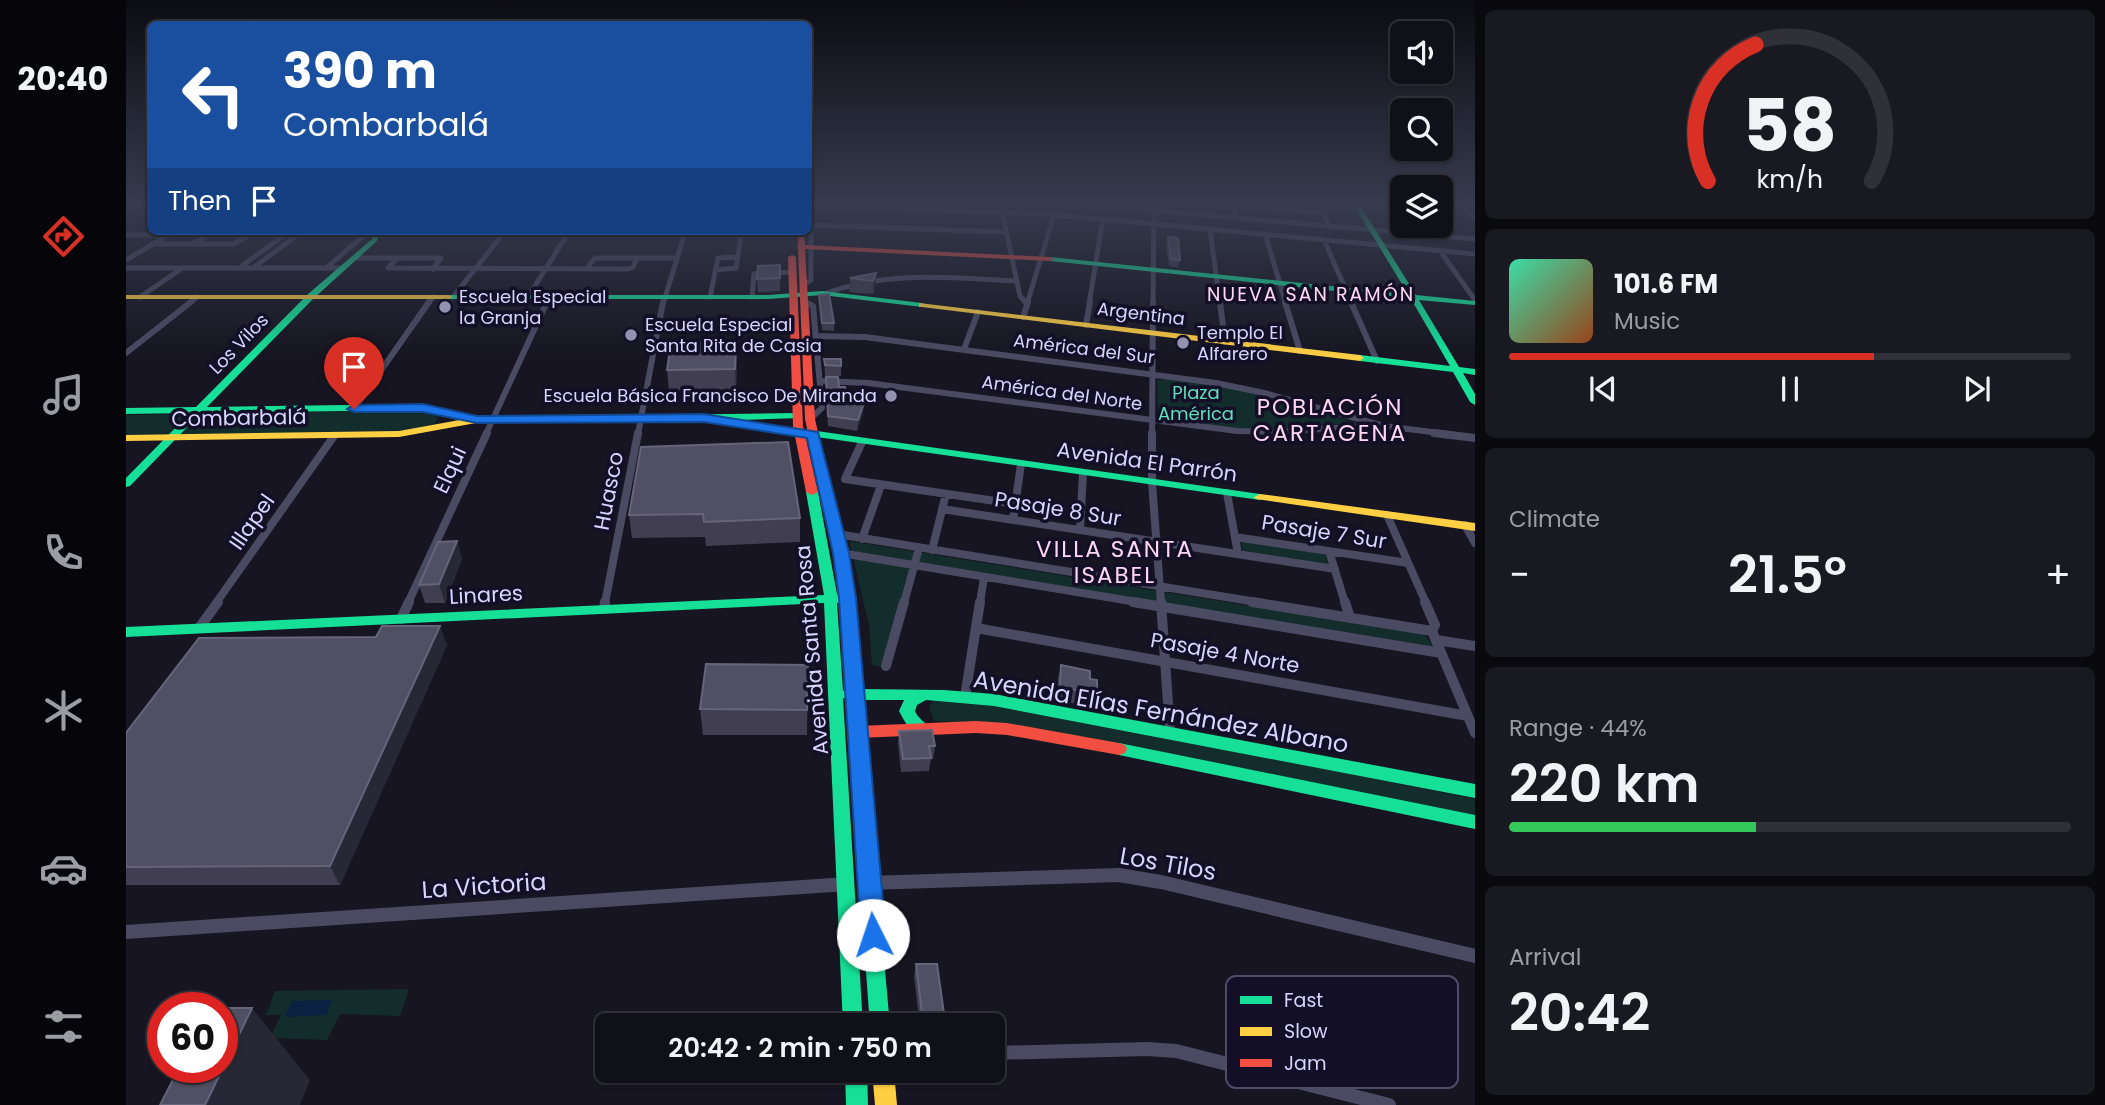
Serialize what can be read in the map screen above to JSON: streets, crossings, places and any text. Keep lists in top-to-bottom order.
{
  "streets": {
    "street": [
      "Argentina",
      "Los Vilos",
      "América del Sur",
      "América del Norte",
      "Combarbalá",
      "Avenida El Parrón",
      "Elqui",
      "Huasco",
      "Pasaje 8 Sur",
      "Illapel",
      "Pasaje 7 Sur",
      "Linares",
      "Avenida Santa Rosa",
      "Pasaje 4 Norte",
      "Avenida Elías Fernández Albano",
      "Los Tilos",
      "La Victoria"
    ]
  },
  "crossings": [
    ["Argentina", "Los Vilos"],
    ["Argentina", "Elqui"],
    ["Argentina", "Huasco"],
    ["Argentina", "Avenida Santa Rosa"],
    ["Los Vilos", "Combarbalá"],
    ["América del Sur", "América del Norte"],
    ["América del Sur", "Avenida Santa Rosa"],
    ["América del Norte", "Avenida Santa Rosa"],
    ["Combarbalá", "Elqui"],
    ["Combarbalá", "Huasco"],
    ["Combarbalá", "Illapel"],
    ["Avenida El Parrón", "Avenida Santa Rosa"],
    ["Elqui", "Linares"],
    ["Huasco", "Linares"],
    ["Illapel", "Linares"],
    ["Linares", "Avenida Santa Rosa"],
    ["Avenida Santa Rosa", "Avenida Elías Fernández Albano"],
    ["Avenida Santa Rosa", "Los Tilos"],
    ["Avenida Santa Rosa", "La Victoria"],
    ["Los Tilos", "La Victoria"]
  ],
  "districts": ["NUEVA SAN RAMÓN", "POBLACIÓN CARTAGENA", "VILLA SANTA ISABEL"],
  "parks": ["Plaza América"],
  "places": [
    "Escuela Especial la Granja",
    "Escuela Especial Santa Rita de Casia",
    "Templo El Alfarero",
    "Escuela Básica Francisco De Miranda"
  ],
  "legend": ["Fast", "Slow", "Jam"],
  "page": {
    "tabs": "20:40",
    "turn": ["390 m", "Combarbalá"],
    "then": "Then",
    "song": ["101.6 FM", "Music"],
    "tile": [
      "Climate",
      ["Range · 44%", "220 km"],
      ["Arrival", "20:42"]
    ],
    "heat": ["−", "21.5°", "+"],
    "limit": "60",
    "trip": "20:42 · 2 min · 750 m",
    "gauge": ["58", "km/h"]
  }
}
